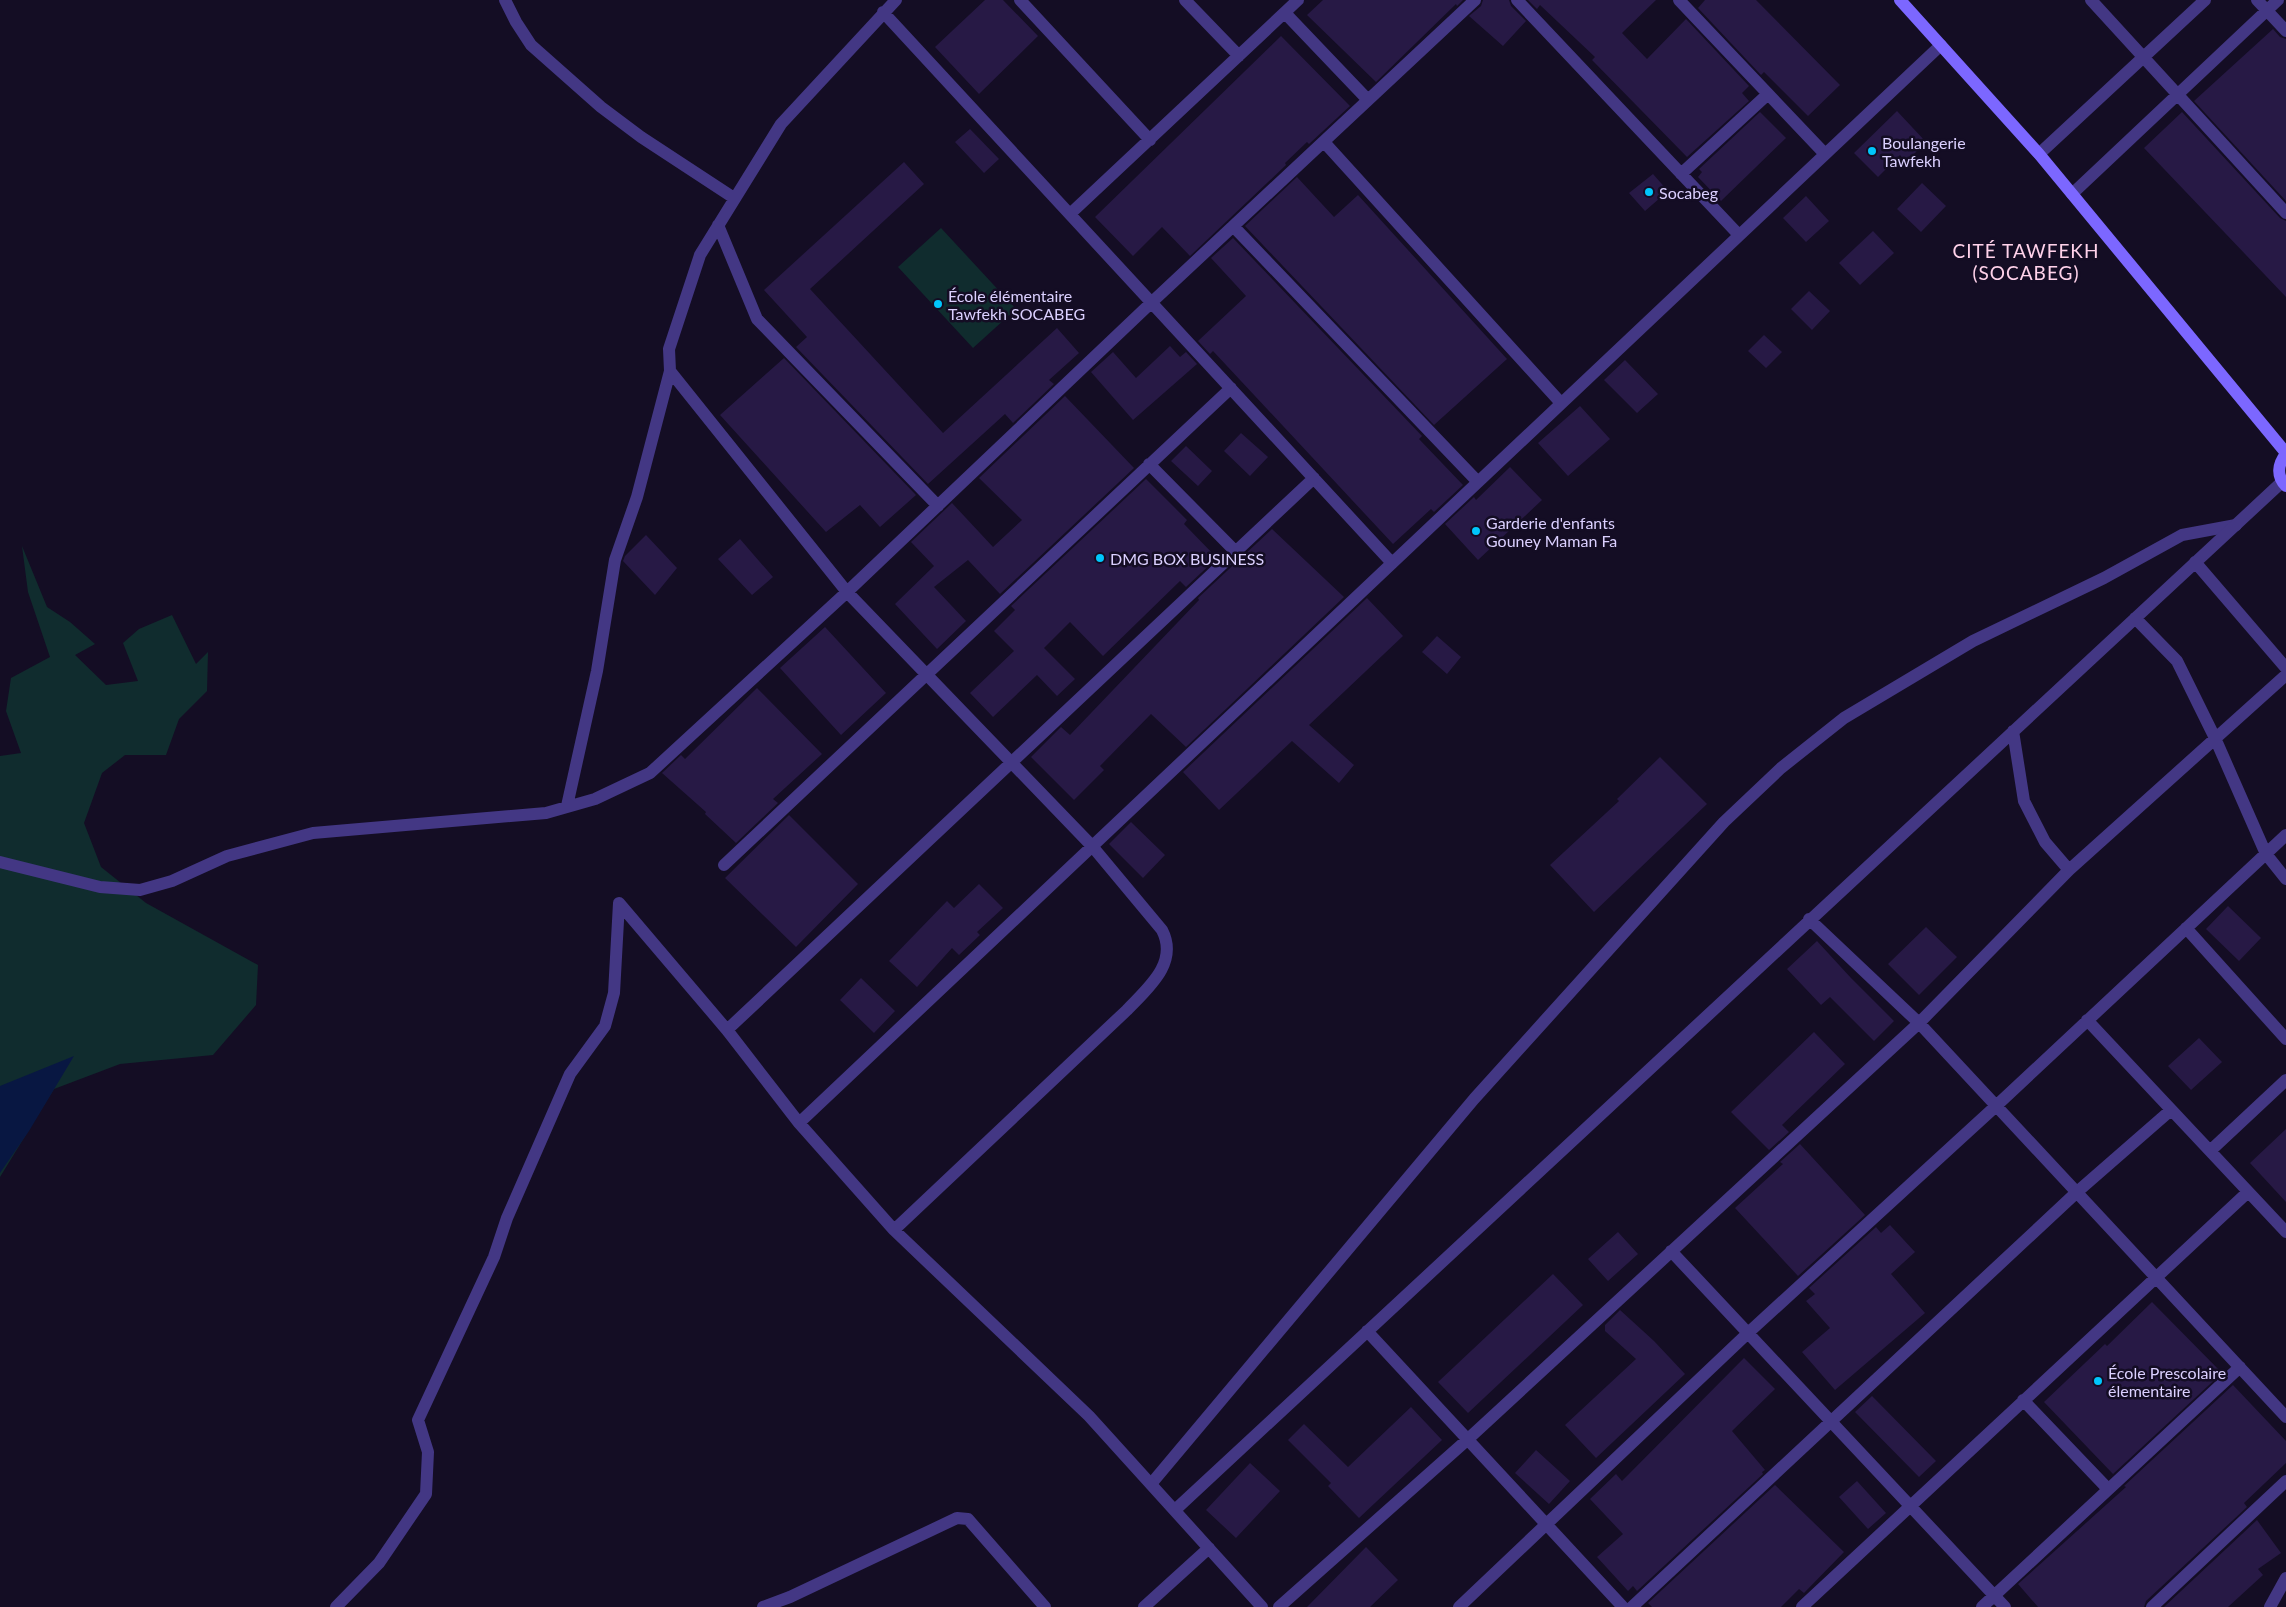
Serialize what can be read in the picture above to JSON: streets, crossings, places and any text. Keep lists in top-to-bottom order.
{
  "districts": ["CITÉ TAWFEKH (SOCABEG)"],
  "places": [
    "Boulangerie Tawfekh",
    "Socabeg",
    "École élémentaire Tawfekh SOCABEG",
    "Garderie d'enfants Gouney Maman Fa",
    "DMG BOX BUSINESS",
    "École Prescolaire élementaire"
  ]
}
